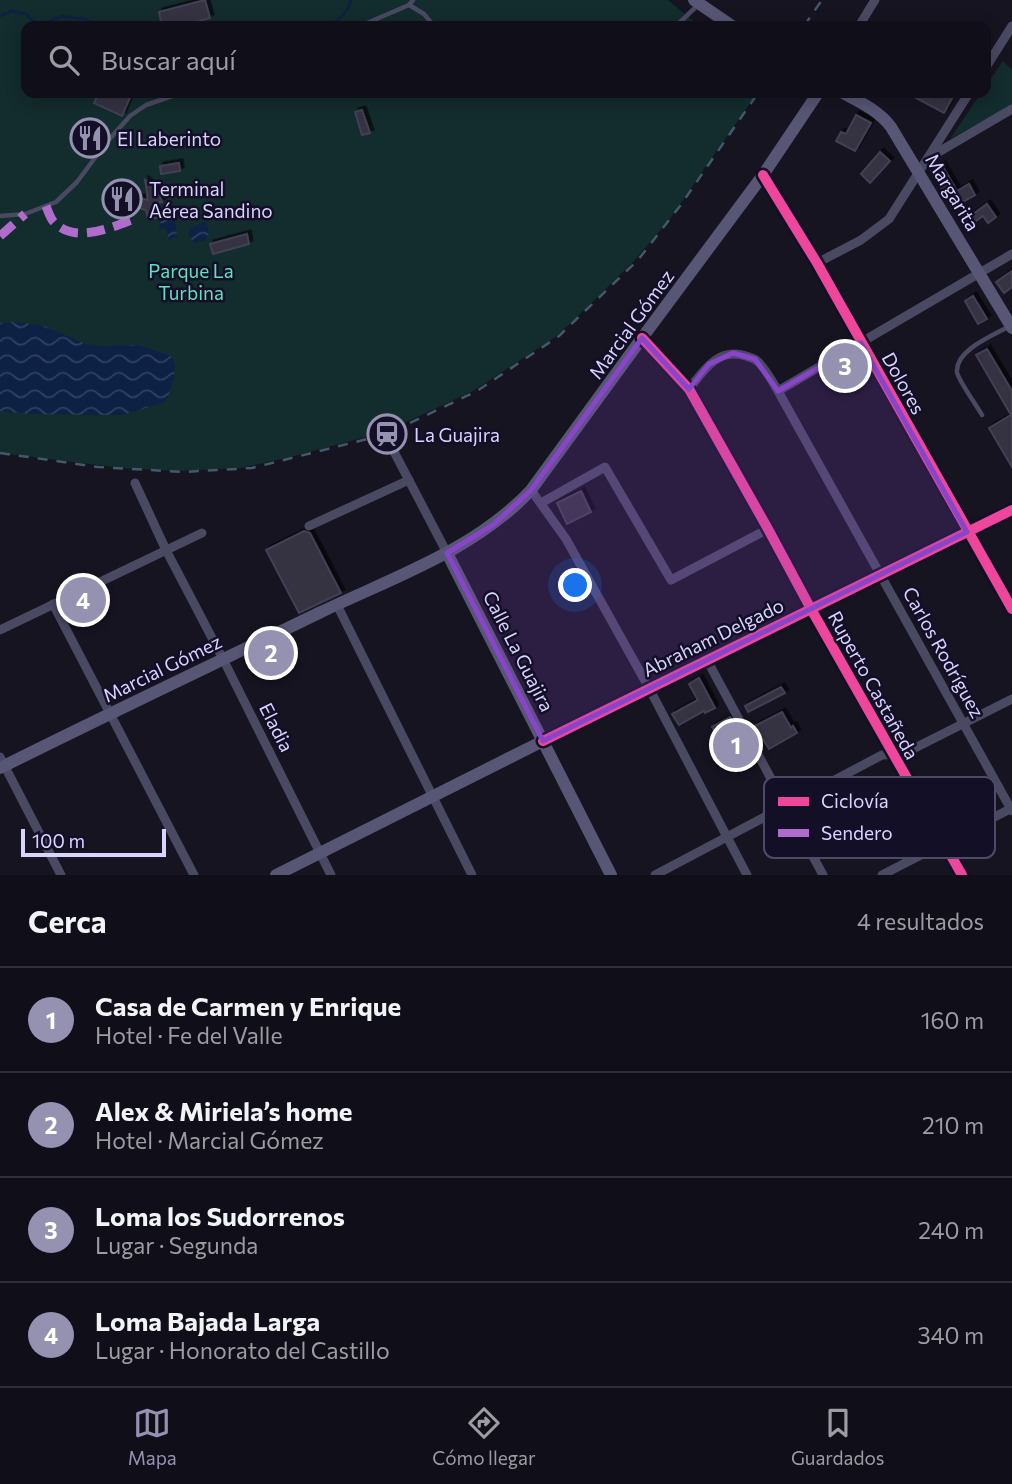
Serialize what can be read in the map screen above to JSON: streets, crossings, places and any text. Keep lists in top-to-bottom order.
{
  "streets": {
    "main road": [
      "Margarita",
      "Marcial Gómez",
      "Abraham Delgado",
      "Calle La Guajira"
    ],
    "street": [
      "Dolores",
      "Carlos Rodríguez",
      "Ruperto Castañeda",
      "Eladia"
    ]
  },
  "crossings": [
    ["Marcial Gómez", "Dolores"],
    ["Marcial Gómez", "Calle La Guajira"],
    ["Marcial Gómez", "Ruperto Castañeda"],
    ["Marcial Gómez", "Eladia"],
    ["Dolores", "Abraham Delgado"],
    ["Abraham Delgado", "Calle La Guajira"],
    ["Abraham Delgado", "Carlos Rodríguez"],
    ["Abraham Delgado", "Ruperto Castañeda"],
    ["Abraham Delgado", "Eladia"],
    ["Carlos Rodríguez", "Ruperto Castañeda"]
  ],
  "parks": ["Parque La Turbina"],
  "places": {
    "restaurant": ["El Laberinto", "Terminal Aérea Sandino"],
    "station": ["La Guajira"]
  },
  "legend": ["Ciclovía", "Sendero"],
  "scale_bar": "100 m",
  "page": {
    "search": "Buscar aquí",
    "pins": [
      "3",
      "4",
      "2",
      "1"
    ],
    "scale": "100 m",
    "heading": ["Cerca", "4 resultados"],
    "list": [
      {
        "mark": "1",
        "name": "Casa de Carmen y Enrique",
        "note": "Hotel · Fe del Valle",
        "value": "160 m"
      },
      {
        "mark": "2",
        "name": "Alex & Miriela’s home",
        "note": "Hotel · Marcial Gómez",
        "value": "210 m"
      },
      {
        "mark": "3",
        "name": "Loma los Sudorrenos",
        "note": "Lugar · Segunda",
        "value": "240 m"
      },
      {
        "mark": "4",
        "name": "Loma Bajada Larga",
        "note": "Lugar · Honorato del Castillo",
        "value": "340 m"
      }
    ],
    "nav": ["Mapa", "Cómo llegar", "Guardados"]
  }
}
